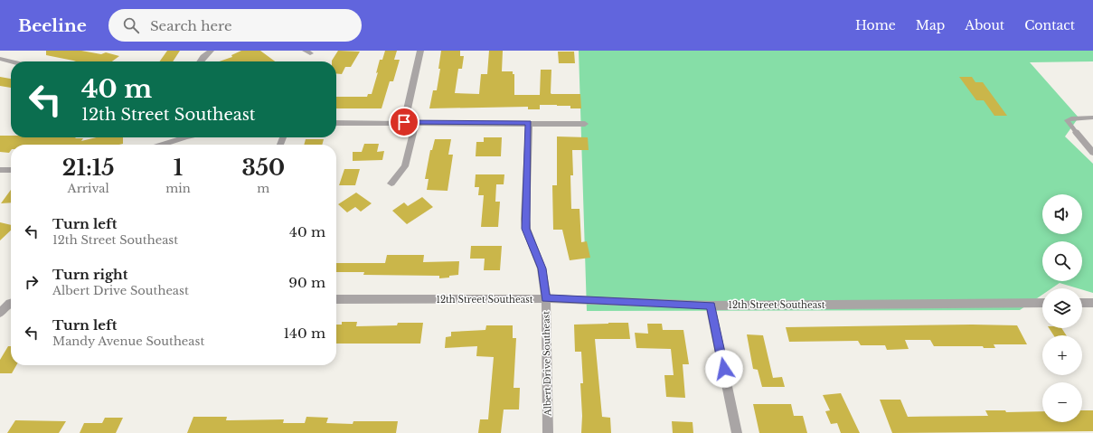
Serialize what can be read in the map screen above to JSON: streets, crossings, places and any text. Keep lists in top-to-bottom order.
{
  "streets": {
    "street": ["12th Street Southeast", "Albert Drive Southeast"]
  },
  "crossings": [
    ["12th Street Southeast", "Albert Drive Southeast"]
  ],
  "page": {
    "header": "Beeline",
    "search": "Search here",
    "nav": [
      "Home",
      "Map",
      "About",
      "Contact"
    ],
    "turn": ["40 m", "12th Street Southeast"],
    "eta": [
      "21:15",
      "Arrival",
      "1",
      "min",
      "350",
      "m"
    ],
    "map_buttons": ["+", "−"],
    "list": [
      {
        "name": "Turn left",
        "note": "12th Street Southeast",
        "value": "40 m"
      },
      {
        "name": "Turn right",
        "note": "Albert Drive Southeast",
        "value": "90 m"
      },
      {
        "name": "Turn left",
        "note": "Mandy Avenue Southeast",
        "value": "140 m"
      }
    ]
  }
}
